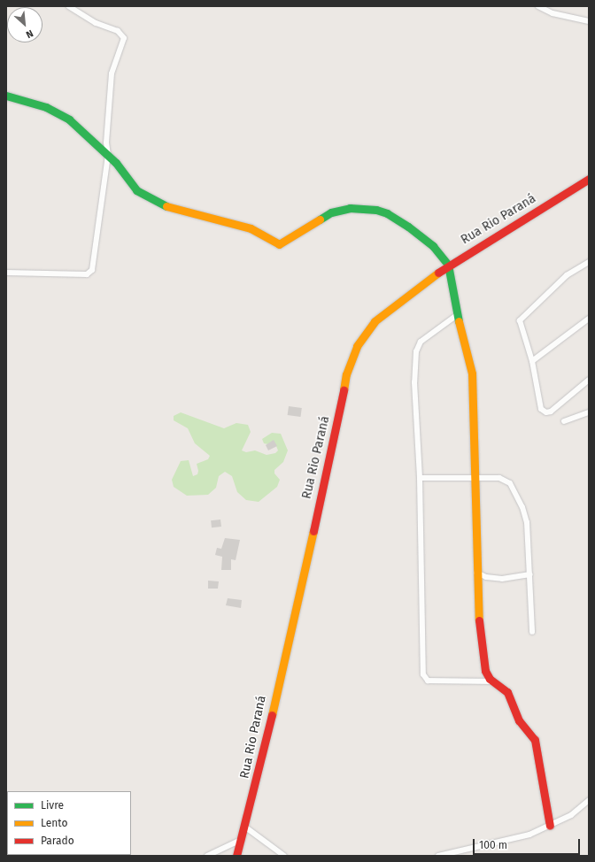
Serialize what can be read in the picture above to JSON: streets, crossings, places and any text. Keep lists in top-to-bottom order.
{
  "streets": {
    "street": ["Rua Rio Paraná"]
  },
  "legend": ["Livre", "Lento", "Parado"],
  "scale_bar": "100 m",
  "north": "bottom right"
}
